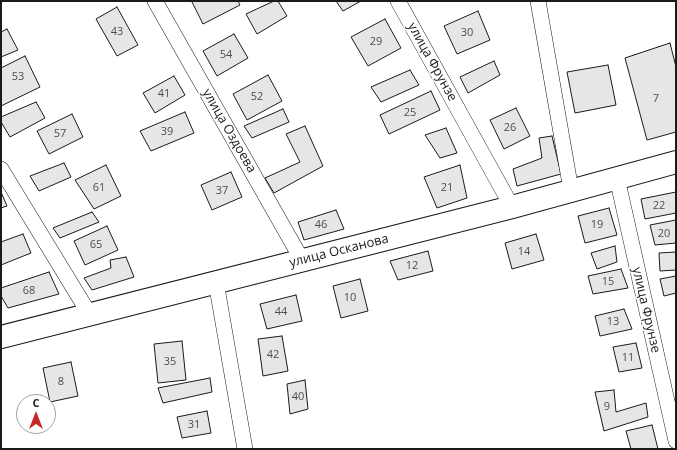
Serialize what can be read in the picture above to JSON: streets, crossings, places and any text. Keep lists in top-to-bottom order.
{
  "streets": {
    "main road": ["улица Осканова"],
    "street": ["улица Фрунзе", "улица Оздоева"]
  },
  "crossings": [
    ["улица Фрунзе", "улица Осканова"],
    ["улица Оздоева", "улица Осканова"]
  ],
  "house_numbers": [
    "43",
    "30",
    "29",
    "54",
    "53",
    "41",
    "52",
    "7",
    "25",
    "26",
    "39",
    "57",
    "61",
    "21",
    "37",
    "22",
    "46",
    "19",
    "20",
    "65",
    "14",
    "12",
    "15",
    "68",
    "10",
    "44",
    "13",
    "42",
    "11",
    "35",
    "8",
    "40",
    "9",
    "31"
  ],
  "north": "top"
}
